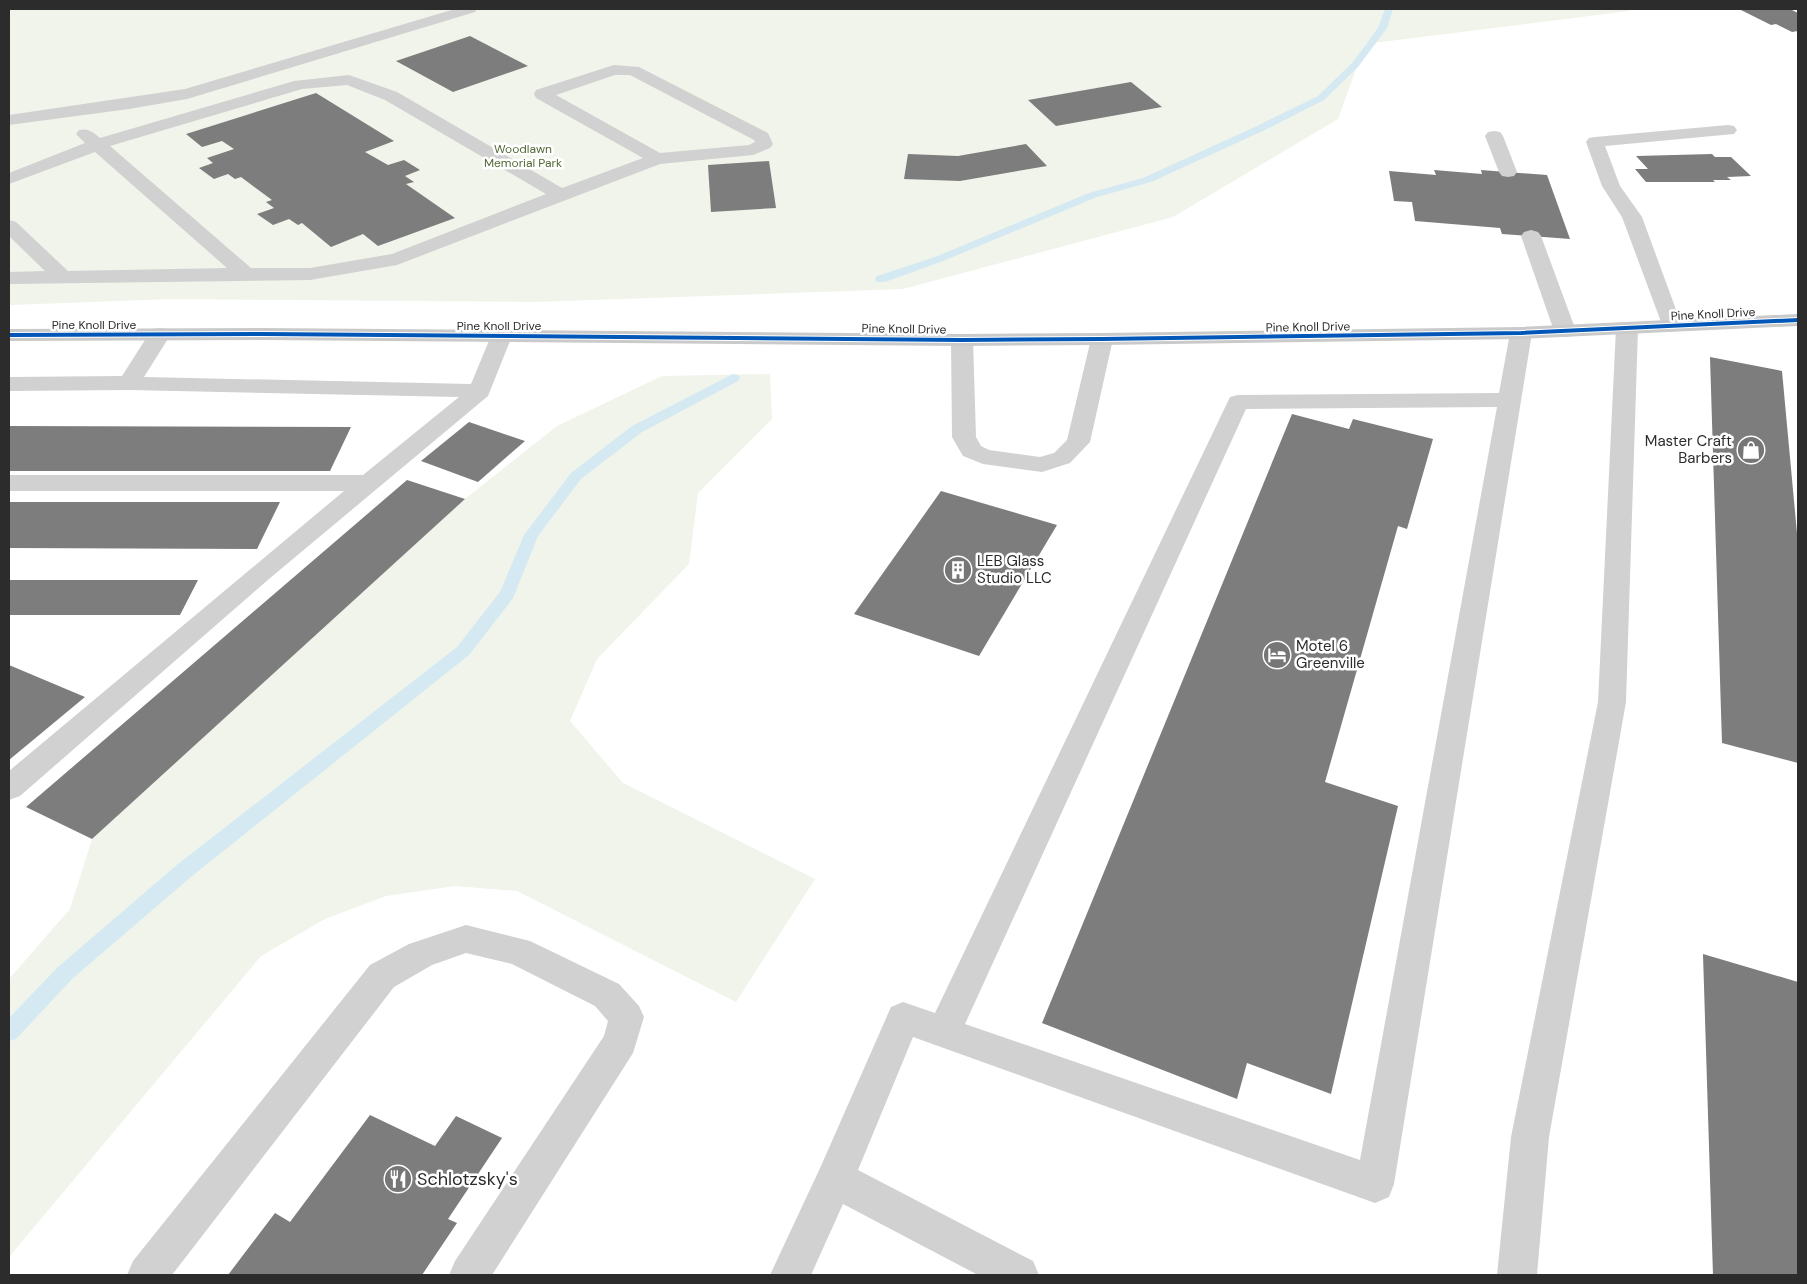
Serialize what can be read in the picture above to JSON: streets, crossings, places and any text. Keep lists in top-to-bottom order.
{
  "streets": {
    "street": ["Pine Knoll Drive"]
  },
  "parks": ["Woodlawn Memorial Park"],
  "places": {
    "shop": ["Master Craft Barbers"],
    "building": ["LEB Glass Studio LLC"],
    "hotel": ["Motel 6 Greenville"],
    "restaurant": ["Schlotzsky's"]
  }
}
